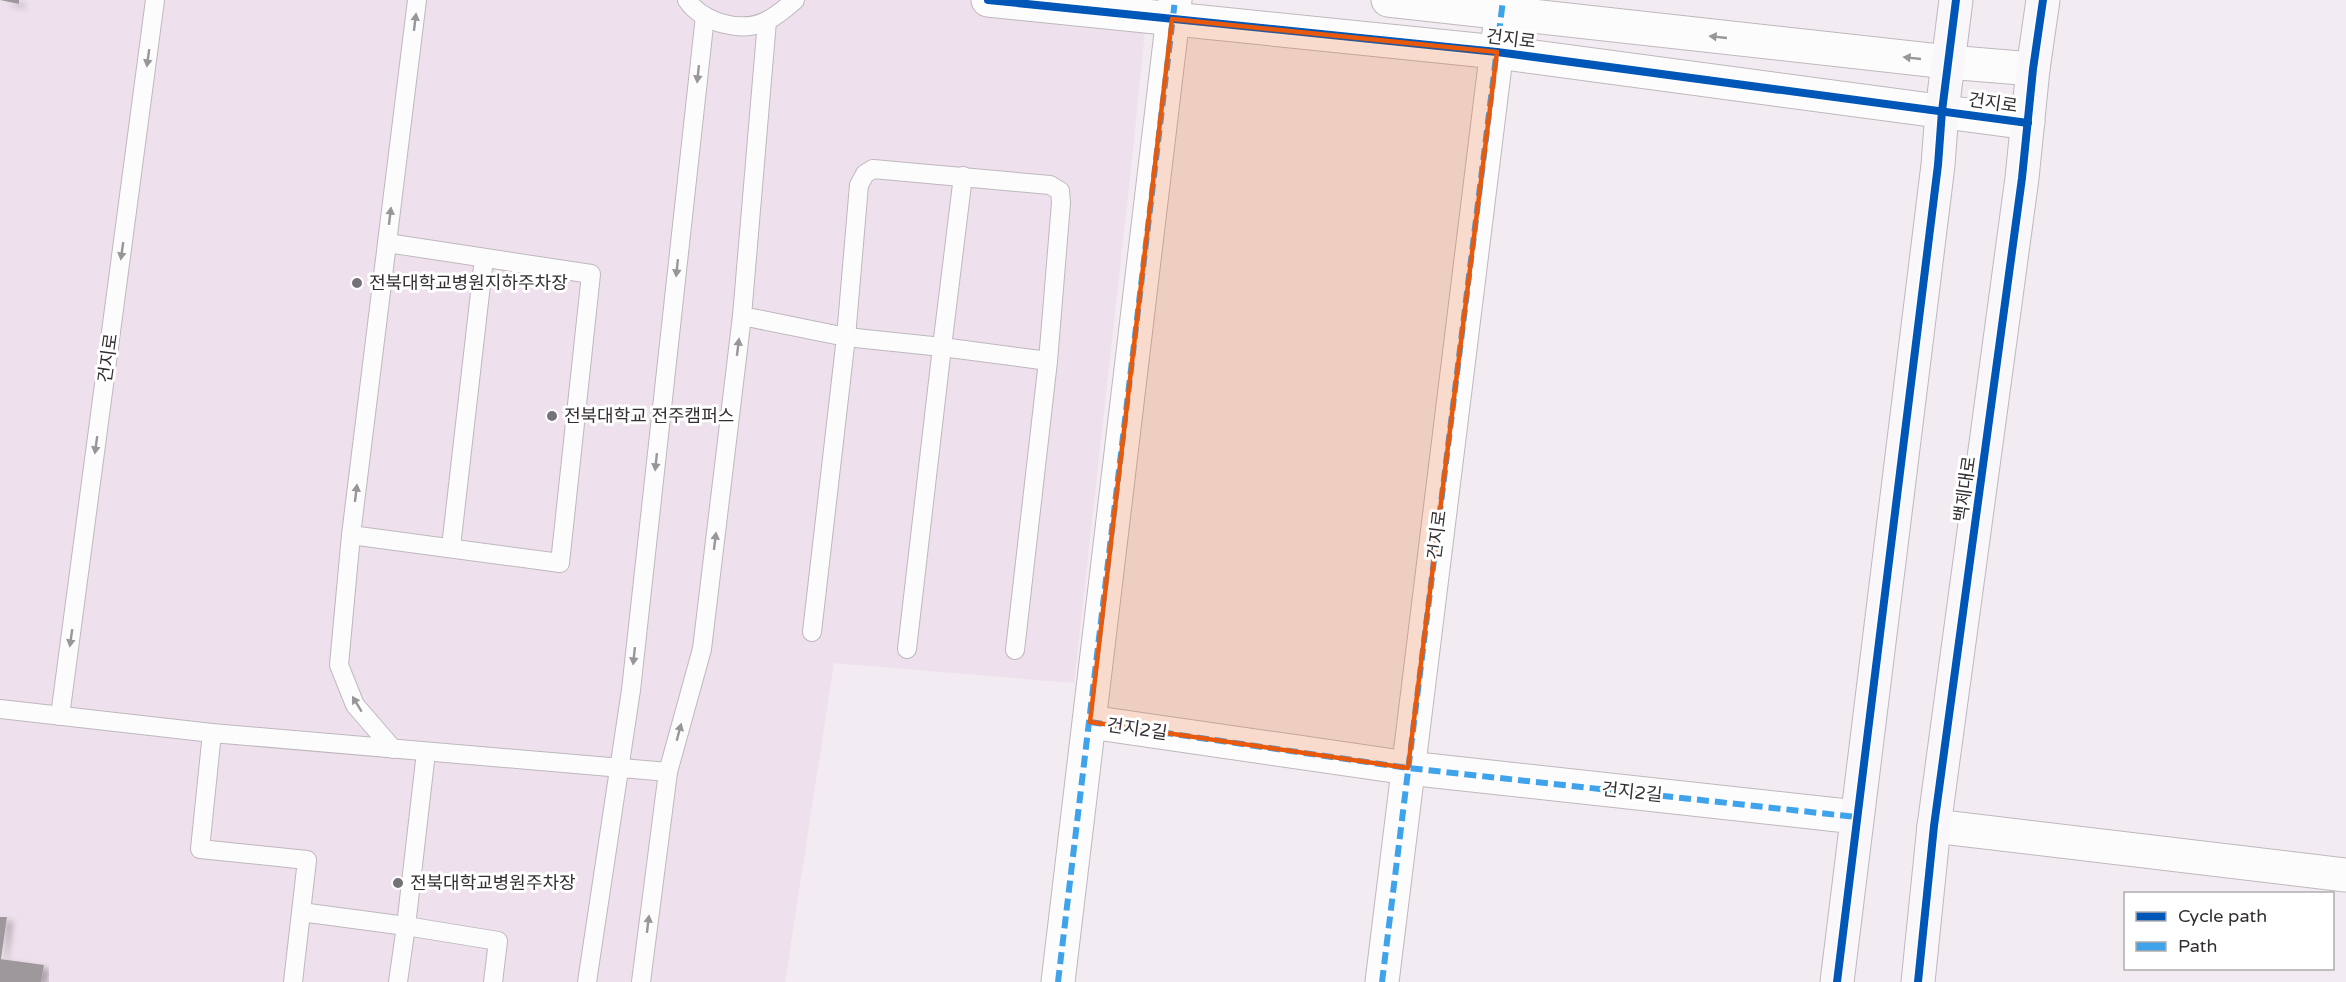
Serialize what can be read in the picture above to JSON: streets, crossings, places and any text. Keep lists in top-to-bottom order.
{
  "streets": {
    "street": ["건지로", "백제대로", "건지2길"]
  },
  "crossings": [
    ["건지로", "백제대로"],
    ["건지로", "건지2길"]
  ],
  "places": ["전북대학교병원지하주차장", "전북대학교 전주캠퍼스", "전북대학교병원주차장"],
  "legend": ["Cycle path", "Path"]
}
